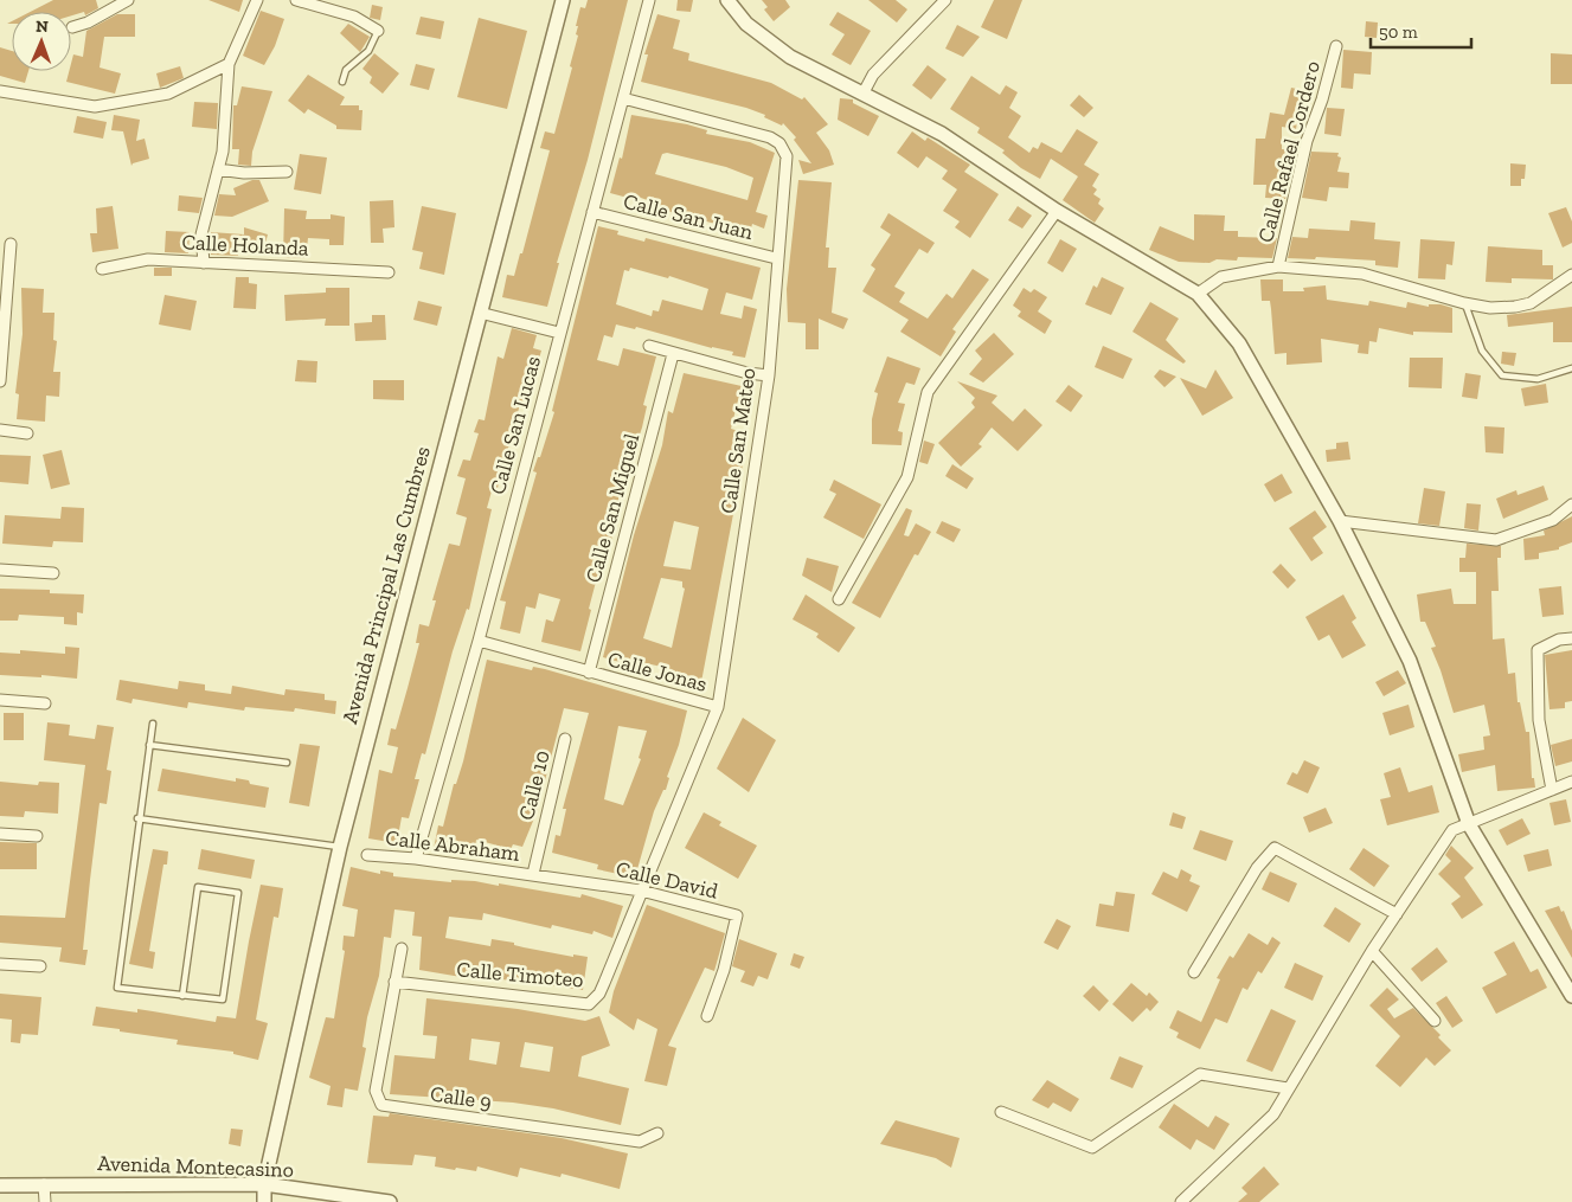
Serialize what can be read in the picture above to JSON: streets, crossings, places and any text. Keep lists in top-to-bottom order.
{
  "streets": {
    "street": [
      "Calle Rafael Cordero",
      "Calle San Juan",
      "Calle Holanda",
      "Calle San Lucas",
      "Calle San Mateo",
      "Calle San Miguel",
      "Avenida Principal Las Cumbres",
      "Calle Jonas",
      "Calle 10",
      "Calle Abraham",
      "Calle David",
      "Calle Timoteo",
      "Calle 9",
      "Avenida Montecasino"
    ]
  },
  "crossings": [
    ["Calle San Juan", "Calle San Lucas"],
    ["Calle San Juan", "Calle San Mateo"],
    ["Calle San Lucas", "Calle San Mateo"],
    ["Calle San Lucas", "Calle Abraham"],
    ["Calle San Mateo", "Calle Jonas"],
    ["Calle San Mateo", "Calle David"],
    ["Calle San Mateo", "Calle Timoteo"],
    ["Calle San Miguel", "Calle Jonas"],
    ["Avenida Principal Las Cumbres", "Avenida Montecasino"],
    ["Calle 10", "Calle Abraham"],
    ["Calle 10", "Calle David"],
    ["Calle Abraham", "Calle David"],
    ["Calle David", "Calle Timoteo"],
    ["Calle Timoteo", "Calle 9"]
  ],
  "scale_bar": "50 m",
  "north": "top"
}
